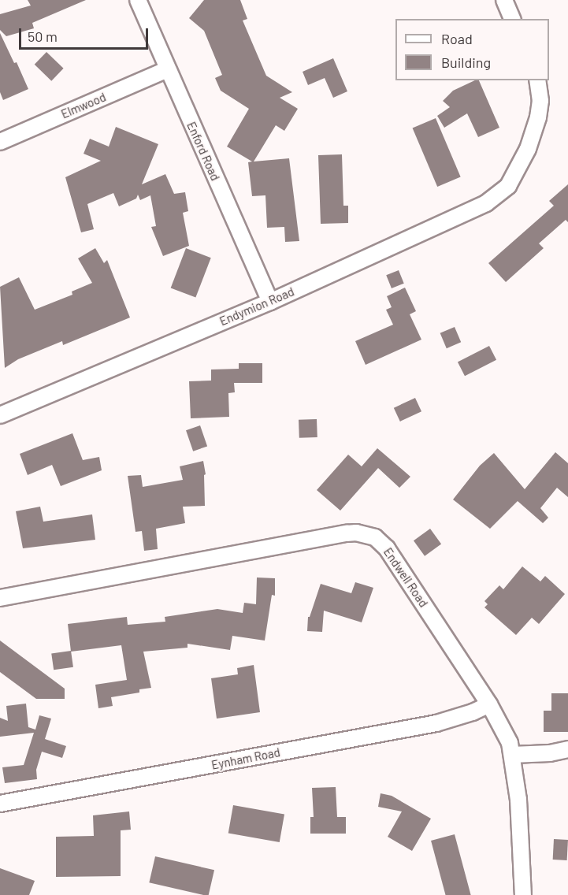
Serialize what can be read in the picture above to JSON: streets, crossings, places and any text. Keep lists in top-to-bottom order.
{
  "streets": {
    "street": [
      "Elmwood",
      "Enford Road",
      "Endymion Road",
      "Endwell Road",
      "Eynham Road"
    ]
  },
  "crossings": [
    ["Elmwood", "Enford Road"],
    ["Enford Road", "Endymion Road"],
    ["Endwell Road", "Eynham Road"]
  ],
  "legend": ["Road", "Building"],
  "scale_bar": "50 m"
}
